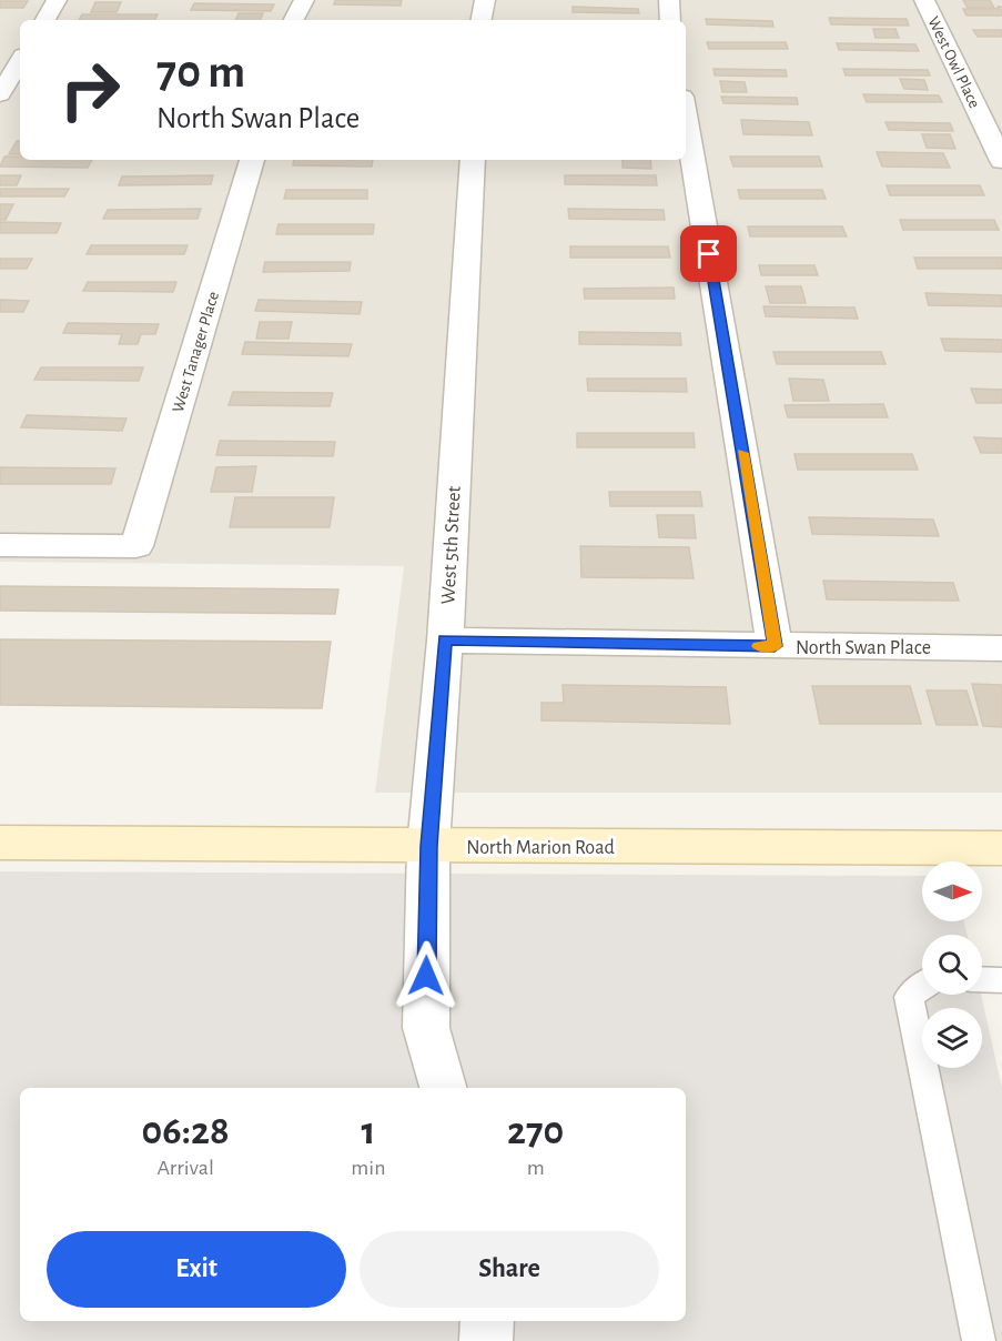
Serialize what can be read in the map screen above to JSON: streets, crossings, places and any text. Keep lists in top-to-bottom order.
{
  "streets": {
    "main road": ["North Marion Road"],
    "street": [
      "West Owl Place",
      "West Tanager Place",
      "West 5th Street",
      "North Swan Place"
    ]
  },
  "crossings": [
    ["West 5th Street", "North Swan Place"],
    ["West 5th Street", "North Marion Road"]
  ],
  "north": "right",
  "page": {
    "turn": ["70 m", "North Swan Place"],
    "eta": [
      "06:28",
      "Arrival",
      "1",
      "min",
      "270",
      "m"
    ],
    "buttons": ["Exit", "Share"]
  }
}
